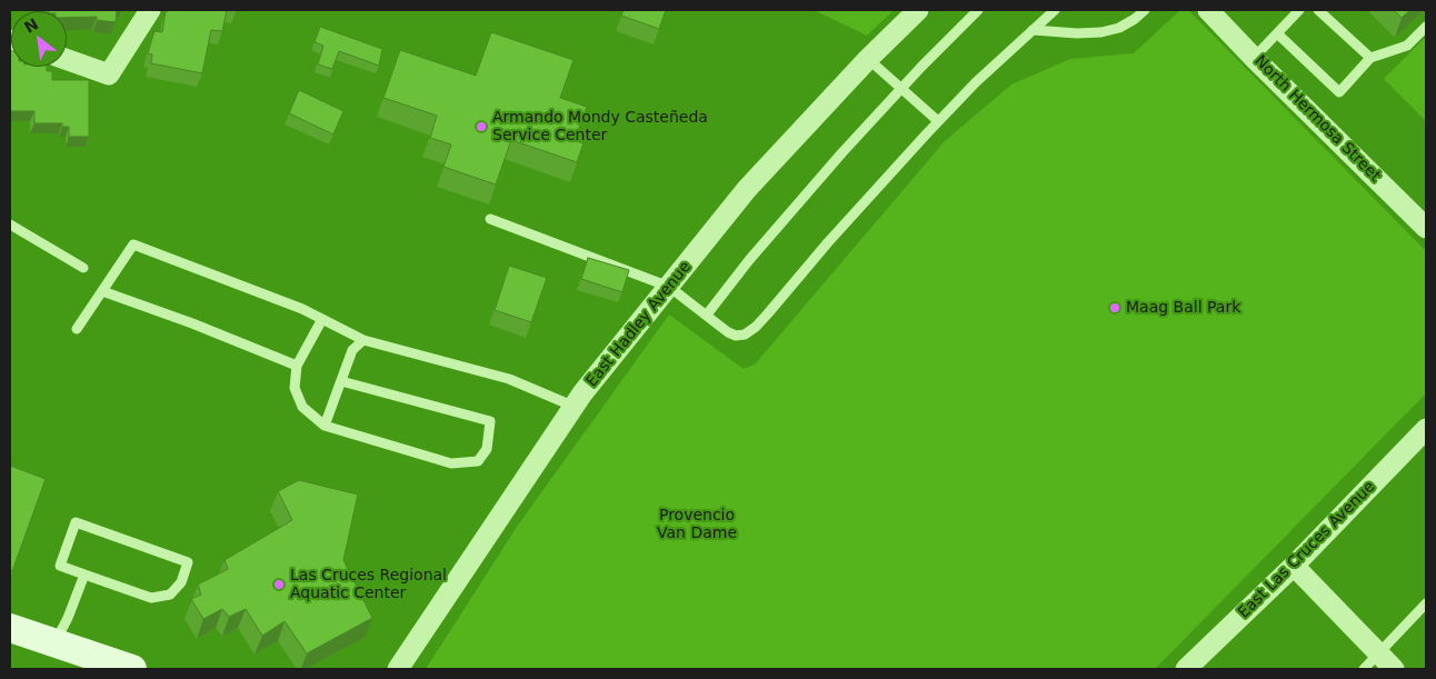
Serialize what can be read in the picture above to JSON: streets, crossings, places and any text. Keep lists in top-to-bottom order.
{
  "streets": {
    "street": ["North Hermosa Street", "East Hadley Avenue", "East Las Cruces Avenue"]
  },
  "parks": ["Provencio Van Dame"],
  "places": ["Armando Mondy Casteñeda Service Center", "Maag Ball Park", "Las Cruces Regional Aquatic Center"],
  "north": "top left"
}
